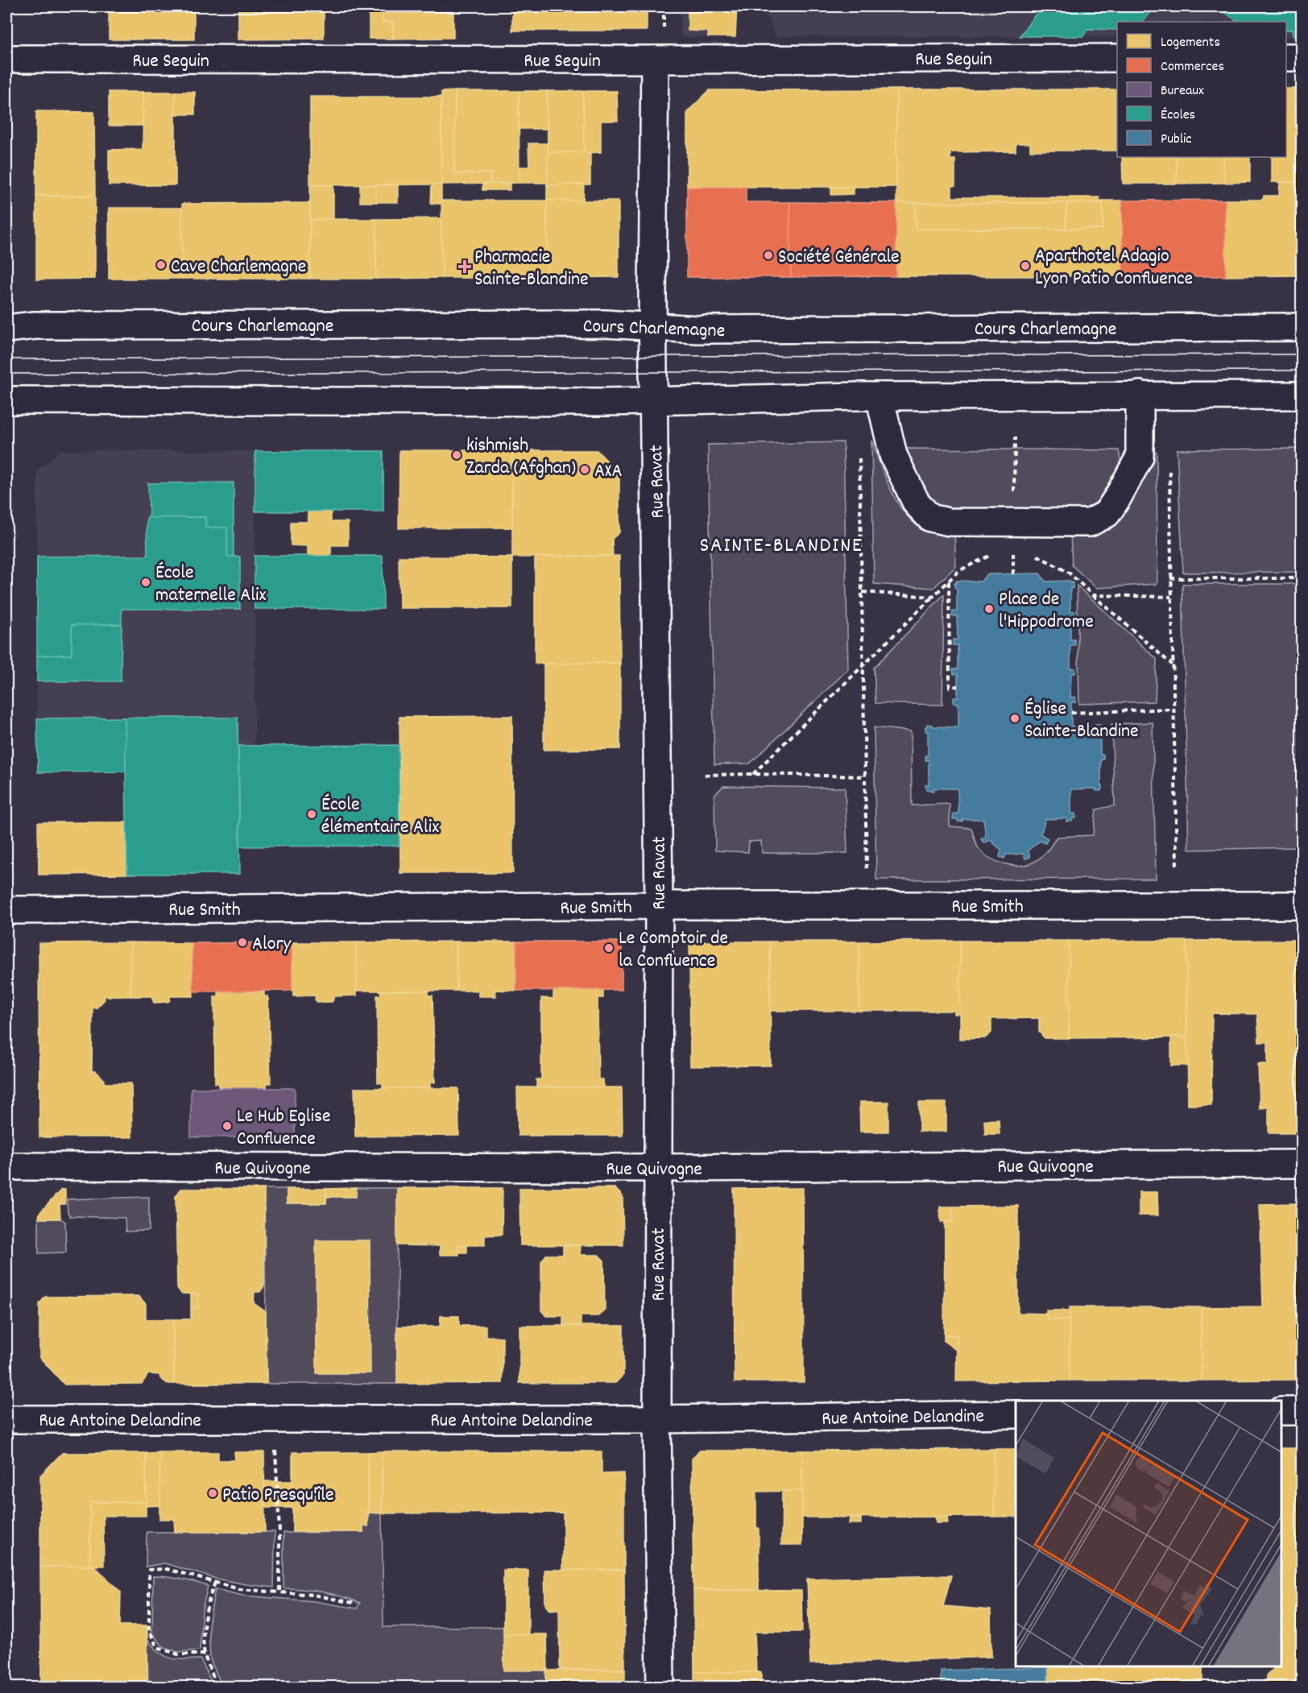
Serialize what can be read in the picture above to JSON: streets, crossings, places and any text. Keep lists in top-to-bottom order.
{
  "streets": {
    "street": [
      "Rue Seguin",
      "Cours Charlemagne",
      "Rue Ravat",
      "Rue Smith",
      "Rue Quivogne",
      "Rue Antoine Delandine"
    ]
  },
  "crossings": [
    ["Rue Seguin", "Rue Ravat"],
    ["Cours Charlemagne", "Rue Ravat"],
    ["Rue Ravat", "Rue Smith"],
    ["Rue Ravat", "Rue Quivogne"],
    ["Rue Ravat", "Rue Antoine Delandine"]
  ],
  "districts": ["SAINTE-BLANDINE"],
  "places": {
    "other": [
      "Société Générale",
      "Cave Charlemagne",
      "Aparthotel Adagio Lyon Patio Confluence",
      "kishmish Zarda (Afghan)",
      "AXA",
      "École maternelle Alix",
      "Place de l'Hippodrome",
      "Église Sainte-Blandine",
      "École élémentaire Alix",
      "Alory",
      "Le Comptoir de la Confluence",
      "Le Hub Eglise Confluence",
      "Patio Presqu'île"
    ],
    "health": ["Pharmacie Sainte-Blandine"]
  },
  "legend": [
    "Logements",
    "Commerces",
    "Bureaux",
    "Écoles",
    "Public"
  ]
}
